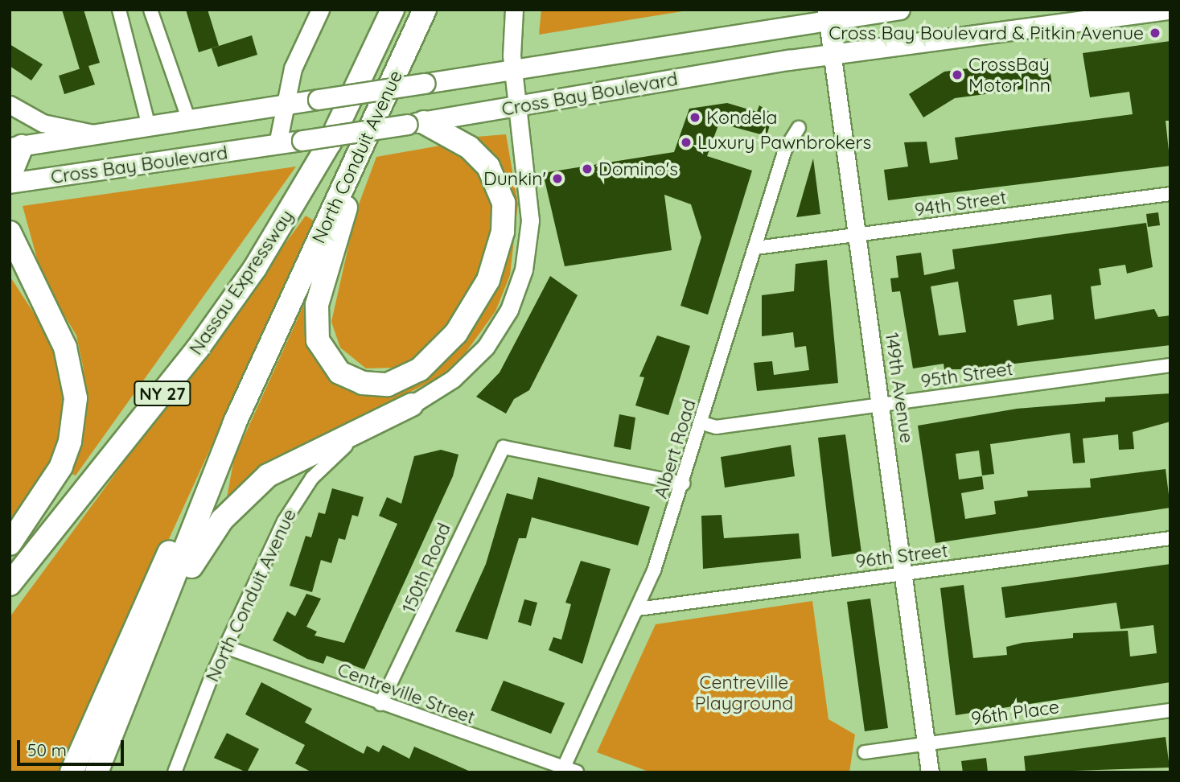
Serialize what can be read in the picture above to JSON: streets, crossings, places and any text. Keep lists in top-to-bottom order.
{
  "streets": {
    "highway": ["North Conduit Avenue", "Nassau Expressway", "NY 27"],
    "main road": ["Cross Bay Boulevard"],
    "street": [
      "94th Street",
      "95th Street",
      "149th Avenue",
      "Albert Road",
      "96th Street",
      "150th Road",
      "Centreville Street",
      "96th Place"
    ]
  },
  "crossings": [
    ["Cross Bay Boulevard", "North Conduit Avenue"],
    ["Cross Bay Boulevard", "149th Avenue"],
    ["North Conduit Avenue", "Centreville Street"],
    ["94th Street", "149th Avenue"],
    ["94th Street", "Albert Road"],
    ["95th Street", "149th Avenue"],
    ["95th Street", "Albert Road"],
    ["149th Avenue", "96th Street"],
    ["149th Avenue", "96th Place"],
    ["Albert Road", "96th Street"],
    ["Albert Road", "150th Road"],
    ["Albert Road", "Centreville Street"],
    ["150th Road", "Centreville Street"]
  ],
  "parks": ["Centreville Playground"],
  "places": [
    "Cross Bay Boulevard & Pitkin Avenue",
    "CrossBay Motor Inn",
    "Kondela",
    "Luxury Pawnbrokers",
    "Domino's",
    "Dunkin'"
  ],
  "scale_bar": "50 m"
}
